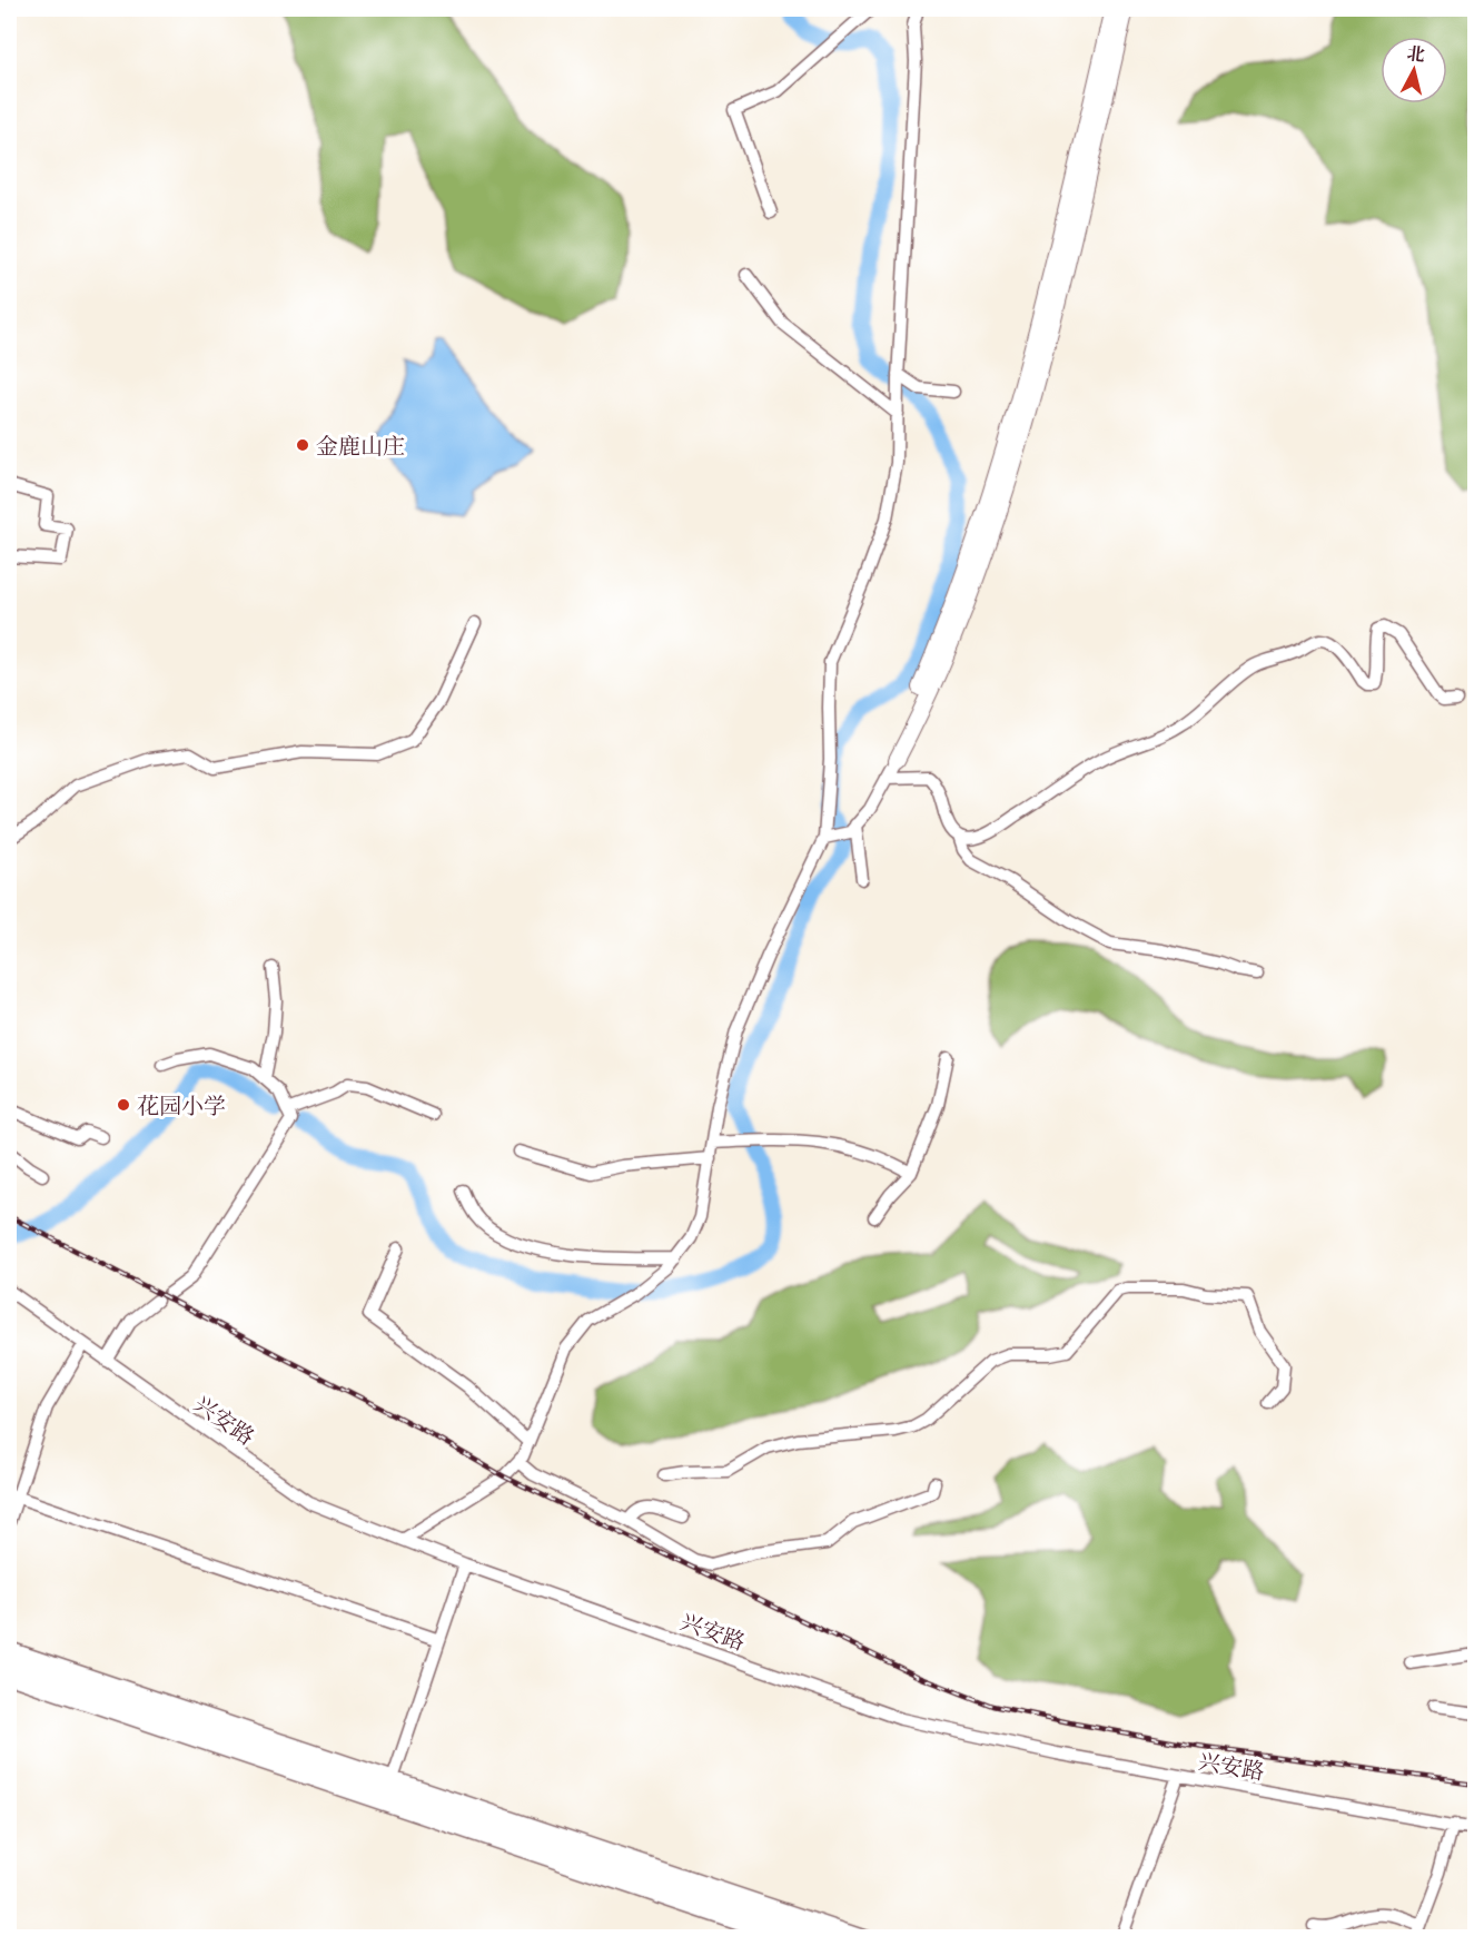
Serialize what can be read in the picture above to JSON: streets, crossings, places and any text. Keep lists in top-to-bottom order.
{
  "streets": {
    "street": ["兴安路"]
  },
  "places": ["金鹿山庄", "花园小学"],
  "north": "top"
}
